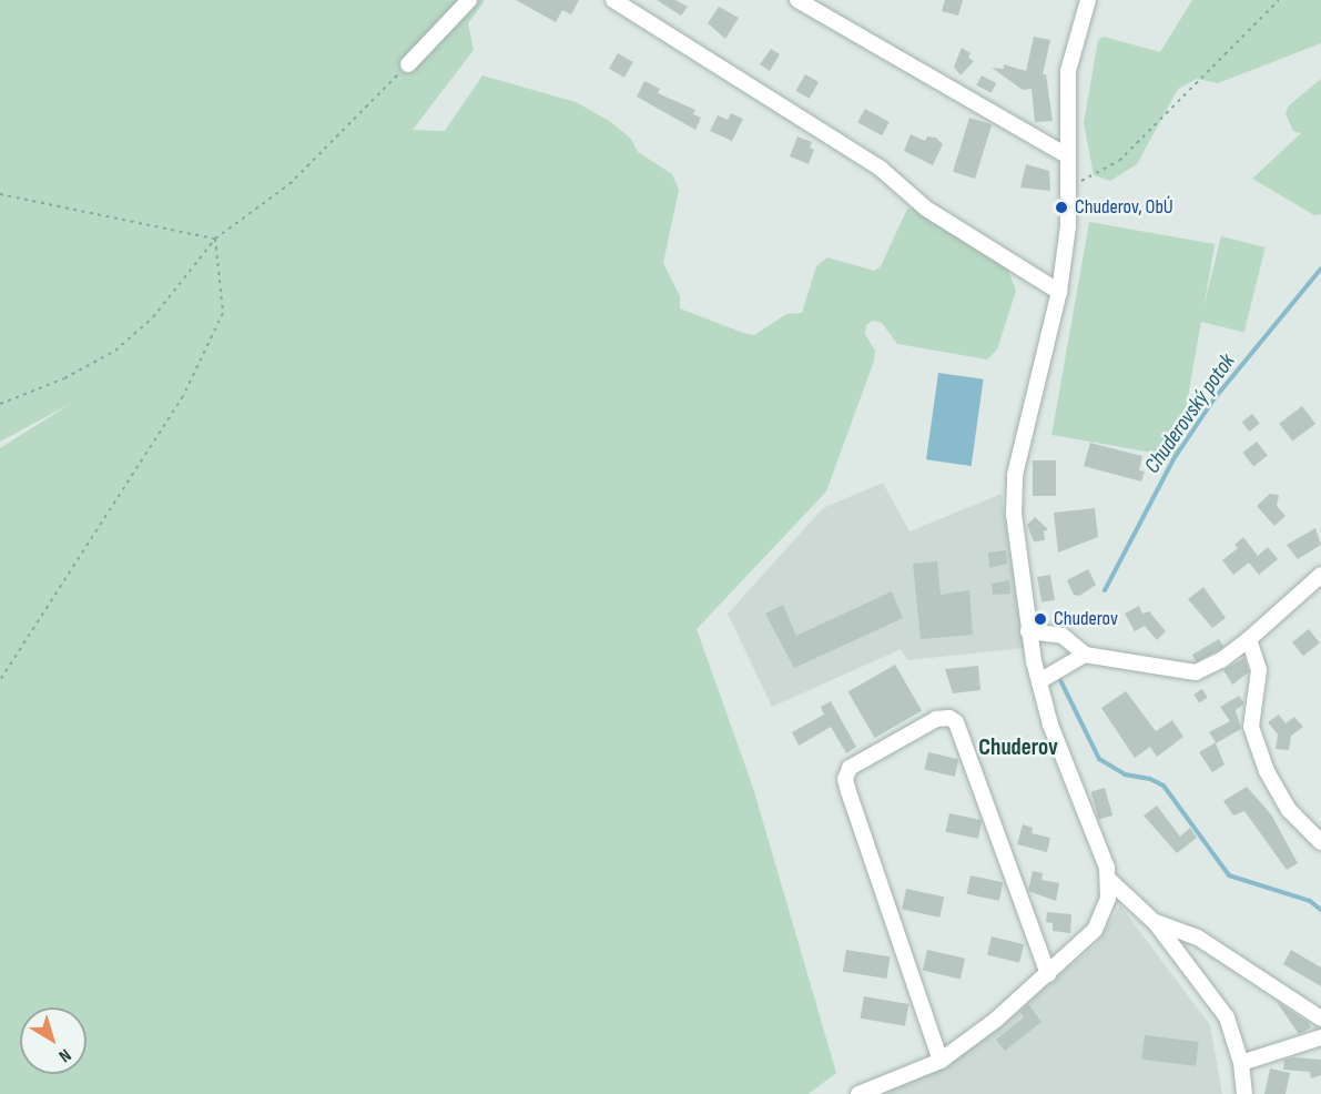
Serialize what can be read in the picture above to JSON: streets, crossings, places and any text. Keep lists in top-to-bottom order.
{
  "districts": ["Chuderov"],
  "water": ["Chuderovský potok"],
  "places": ["Chuderov, ObÚ", "Chuderov"],
  "north": "bottom right"
}
